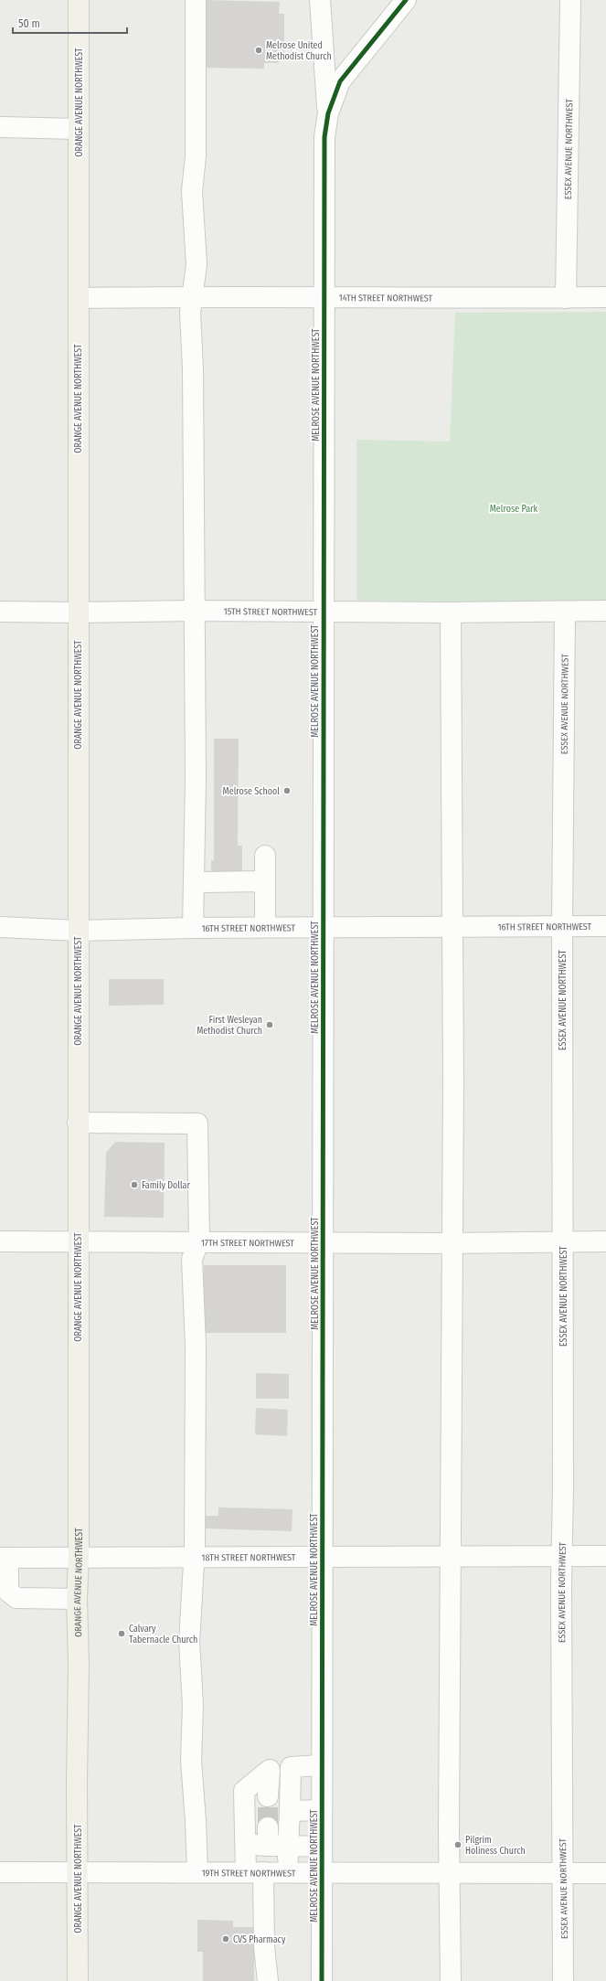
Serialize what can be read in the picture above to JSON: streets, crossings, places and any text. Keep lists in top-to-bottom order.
{
  "streets": {
    "main road": ["ORANGE AVENUE NORTHWEST"],
    "street": [
      "ESSEX AVENUE NORTHWEST",
      "14TH STREET NORTHWEST",
      "MELROSE AVENUE NORTHWEST",
      "15TH STREET NORTHWEST",
      "16TH STREET NORTHWEST",
      "17TH STREET NORTHWEST",
      "18TH STREET NORTHWEST",
      "19TH STREET NORTHWEST"
    ]
  },
  "crossings": [
    ["ORANGE AVENUE NORTHWEST", "14TH STREET NORTHWEST"],
    ["ORANGE AVENUE NORTHWEST", "15TH STREET NORTHWEST"],
    ["ORANGE AVENUE NORTHWEST", "16TH STREET NORTHWEST"],
    ["ORANGE AVENUE NORTHWEST", "17TH STREET NORTHWEST"],
    ["ORANGE AVENUE NORTHWEST", "18TH STREET NORTHWEST"],
    ["ORANGE AVENUE NORTHWEST", "19TH STREET NORTHWEST"],
    ["ESSEX AVENUE NORTHWEST", "14TH STREET NORTHWEST"],
    ["ESSEX AVENUE NORTHWEST", "15TH STREET NORTHWEST"],
    ["ESSEX AVENUE NORTHWEST", "16TH STREET NORTHWEST"],
    ["ESSEX AVENUE NORTHWEST", "17TH STREET NORTHWEST"],
    ["ESSEX AVENUE NORTHWEST", "18TH STREET NORTHWEST"],
    ["ESSEX AVENUE NORTHWEST", "19TH STREET NORTHWEST"],
    ["14TH STREET NORTHWEST", "MELROSE AVENUE NORTHWEST"],
    ["MELROSE AVENUE NORTHWEST", "15TH STREET NORTHWEST"],
    ["MELROSE AVENUE NORTHWEST", "16TH STREET NORTHWEST"],
    ["MELROSE AVENUE NORTHWEST", "17TH STREET NORTHWEST"],
    ["MELROSE AVENUE NORTHWEST", "18TH STREET NORTHWEST"],
    ["MELROSE AVENUE NORTHWEST", "19TH STREET NORTHWEST"]
  ],
  "parks": ["Melrose Park"],
  "places": [
    "Melrose United Methodist Church",
    "Melrose School",
    "First Wesleyan Methodist Church",
    "Family Dollar",
    "Calvary Tabernacle Church",
    "Pilgrim Holiness Church",
    "CVS Pharmacy"
  ],
  "scale_bar": "50 m"
}
